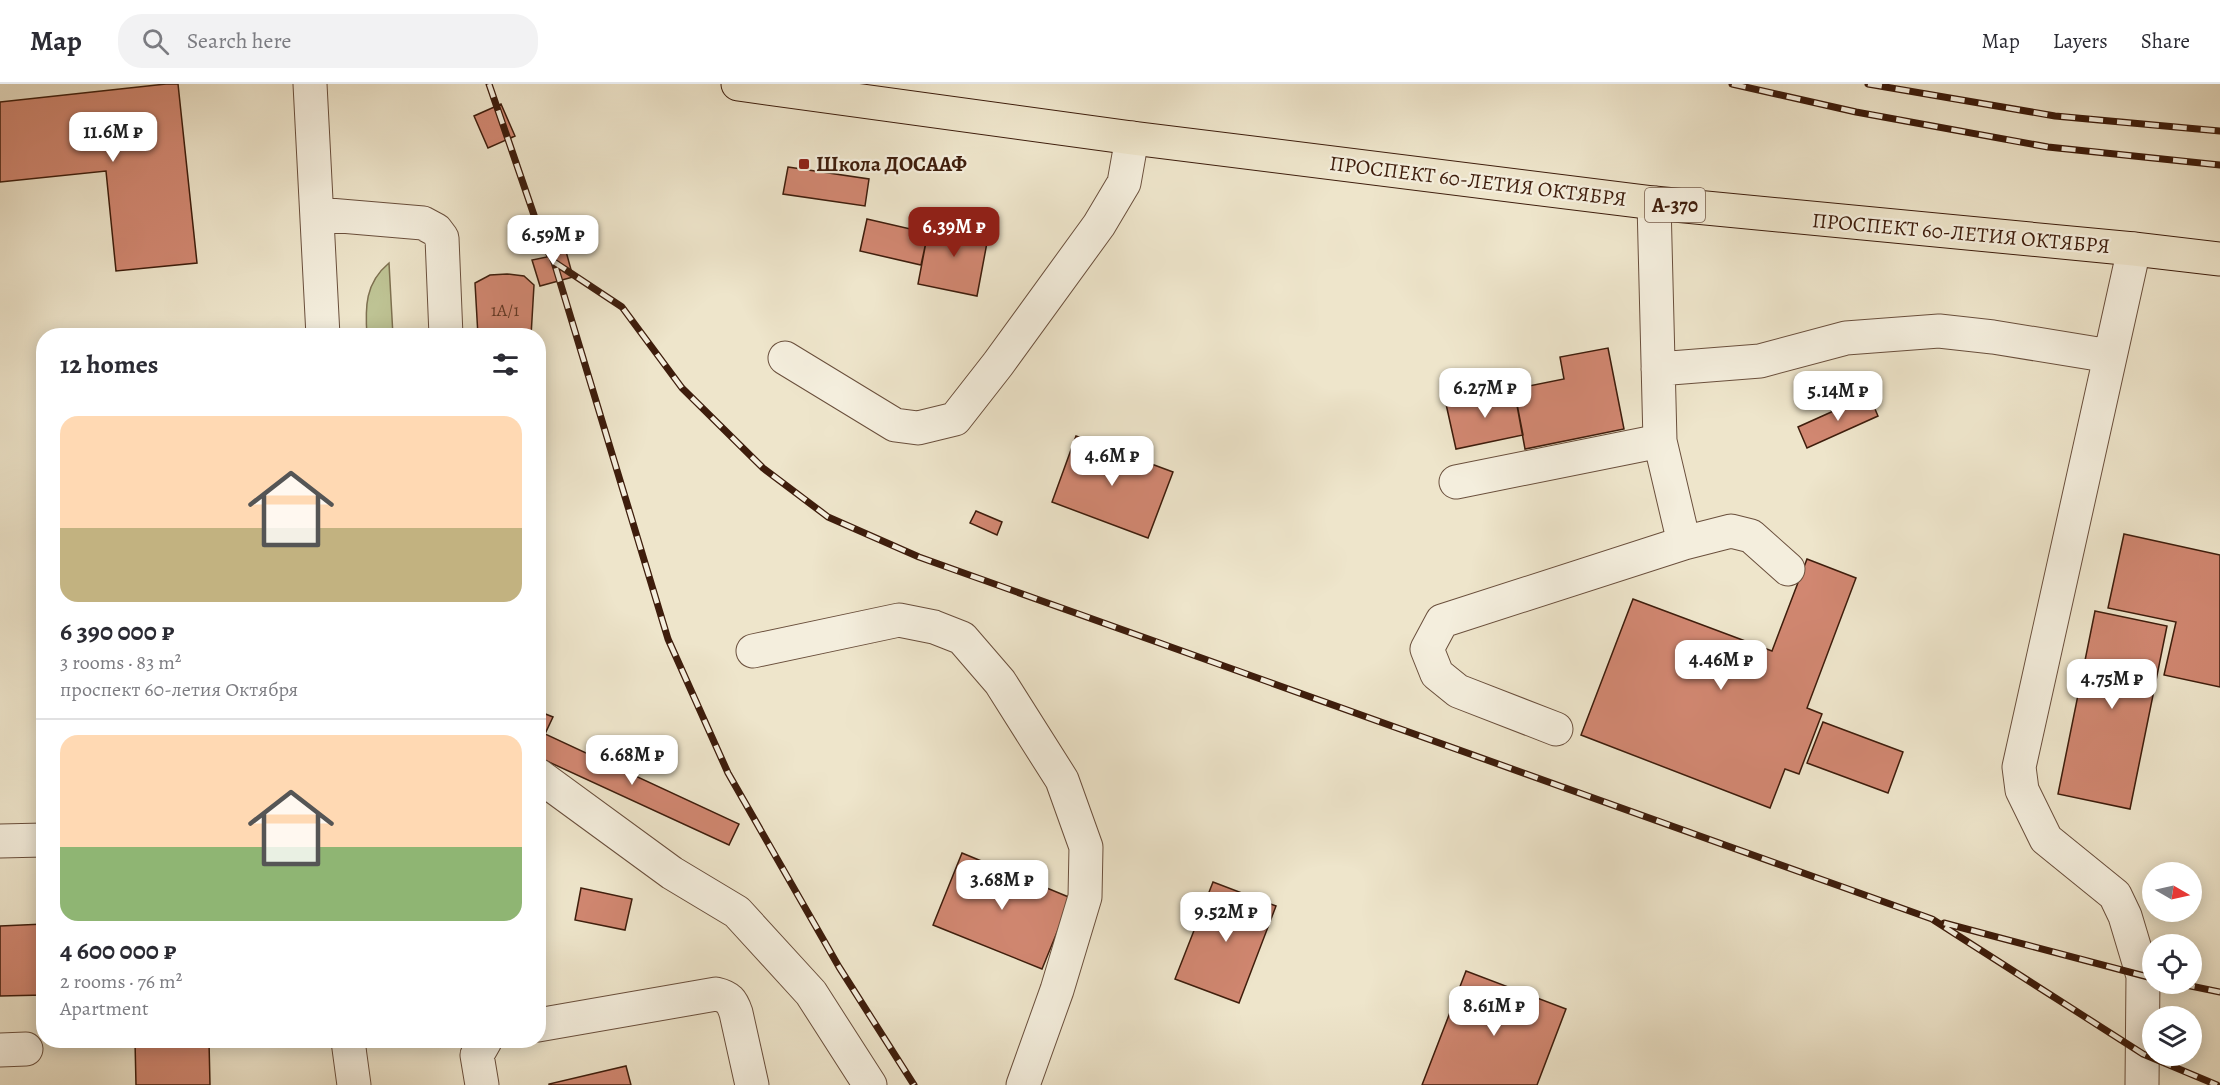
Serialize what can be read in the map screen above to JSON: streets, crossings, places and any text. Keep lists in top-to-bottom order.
{
  "streets": {
    "highway": ["ПРОСПЕКТ 60-ЛЕТИЯ ОКТЯБРЯ", "А-370"]
  },
  "places": {
    "transit": ["Школа ДОСААФ"]
  },
  "house_numbers": ["1А/1"],
  "north": "right",
  "page": {
    "header": "Map",
    "search": "Search here",
    "nav": ["Map", "Layers", "Share"],
    "price": [
      "11.6M ₽",
      "6.39M ₽",
      "6.59M ₽",
      "6.27M ₽",
      "5.14M ₽",
      "4.6M ₽",
      "4.46M ₽",
      "4.75M ₽",
      "6.68M ₽",
      "3.68M ₽",
      "9.52M ₽",
      "8.61M ₽"
    ],
    "heading": "12 homes",
    "list": [
      {
        "name": "6 390 000 ₽",
        "note": "3 rooms · 83 m² · проспект 60-летия Октября"
      },
      {
        "name": "4 600 000 ₽",
        "note": "2 rooms · 76 m² · Apartment"
      }
    ]
  }
}
